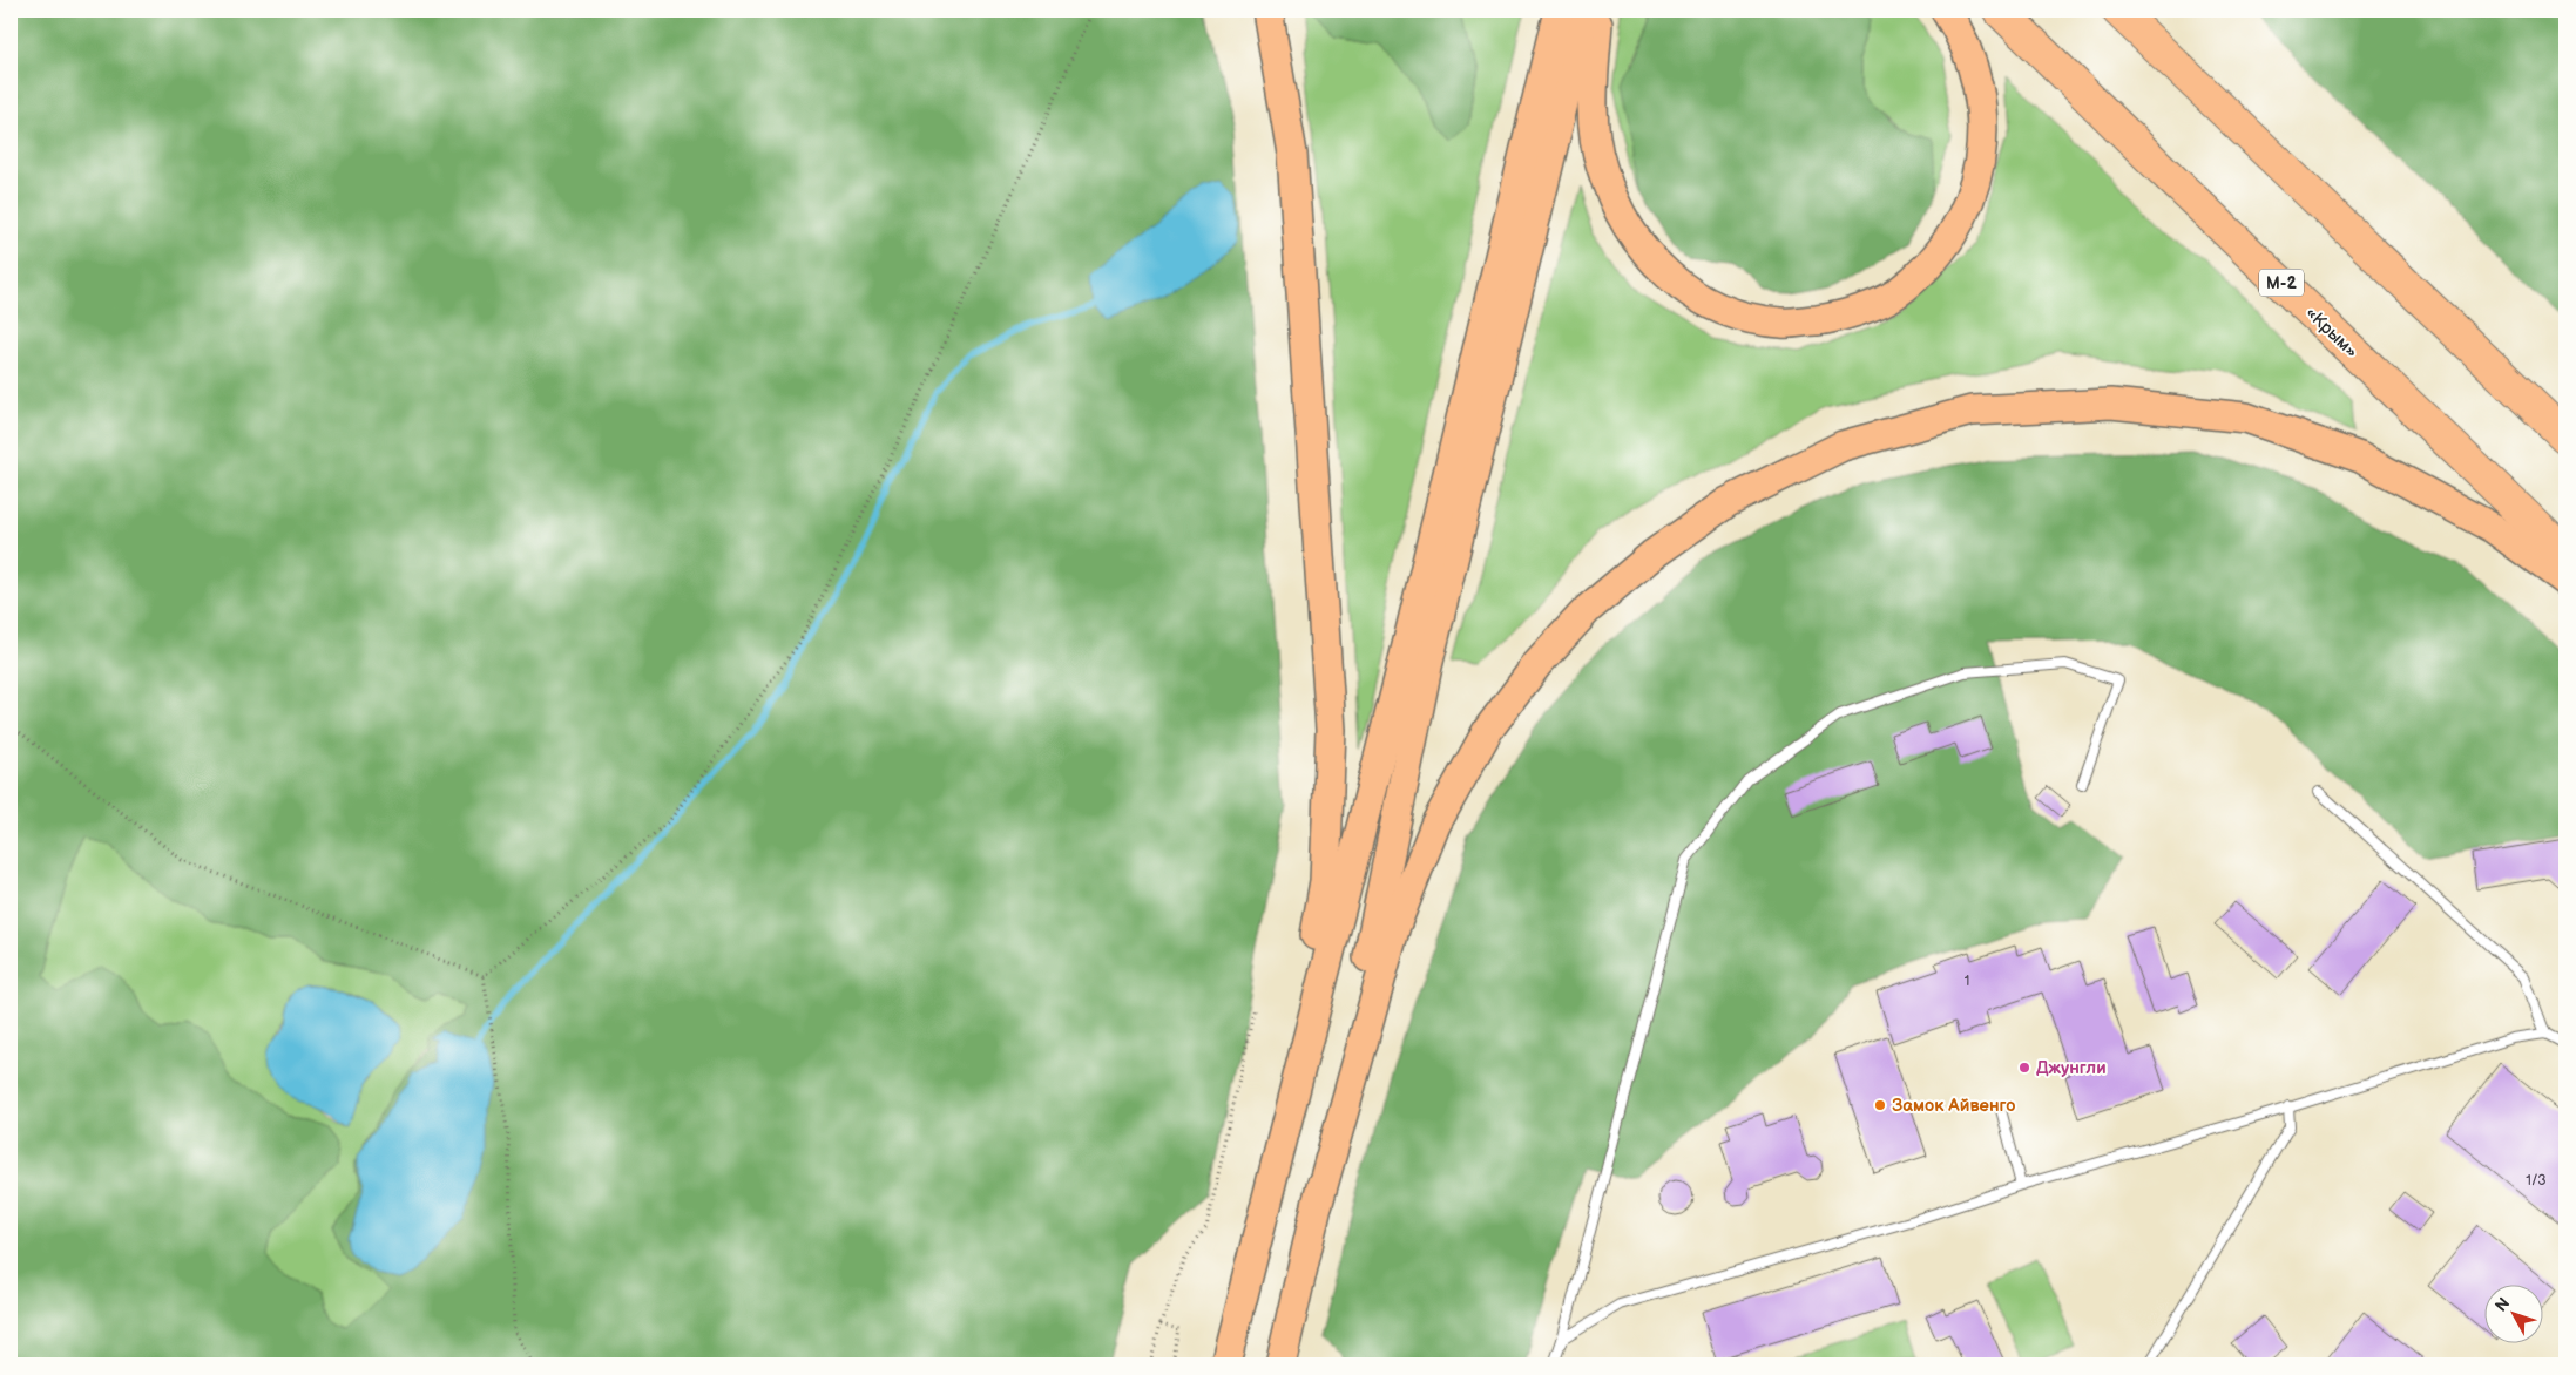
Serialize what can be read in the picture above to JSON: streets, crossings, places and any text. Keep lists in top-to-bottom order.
{
  "streets": {
    "highway": ["М-2", "«Крым»"]
  },
  "places": ["Джунгли", "Замок Айвенго"],
  "house_numbers": ["1", "1/3"],
  "north": "top left"
}
